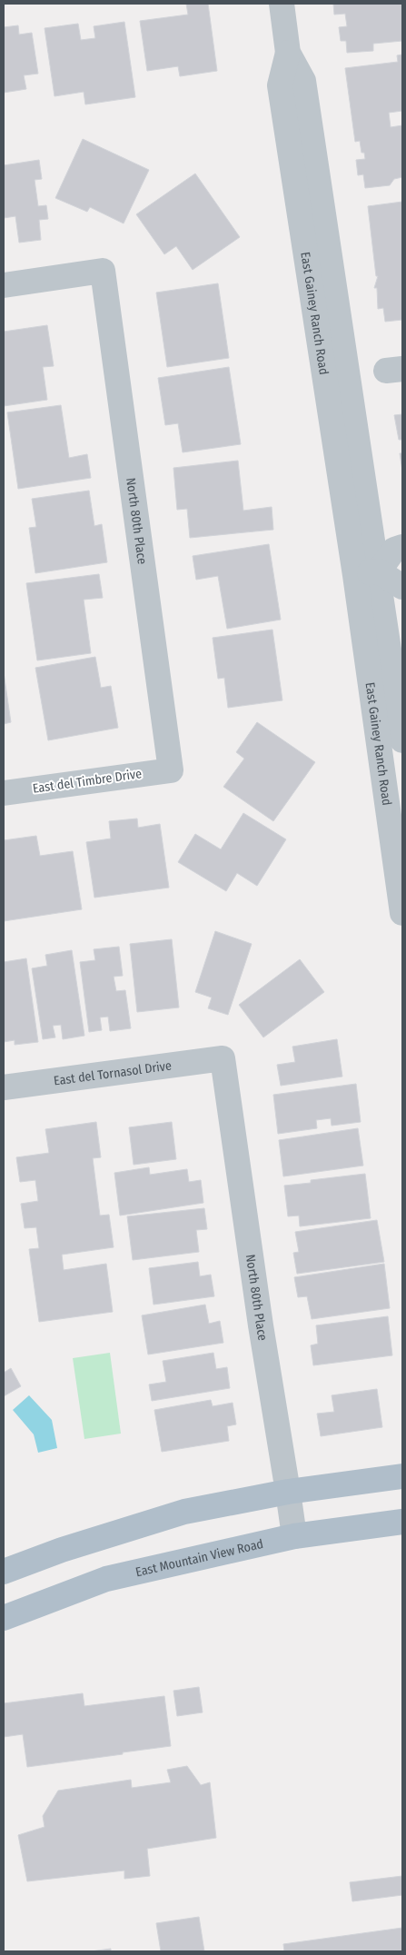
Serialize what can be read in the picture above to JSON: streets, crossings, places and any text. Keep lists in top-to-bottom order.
{
  "streets": {
    "main road": ["East Mountain View Road"],
    "street": [
      "East Gainey Ranch Road",
      "North 80th Place",
      "East del Timbre Drive",
      "East del Tornasol Drive"
    ]
  },
  "crossings": [
    ["North 80th Place", "East del Timbre Drive"],
    ["North 80th Place", "East del Tornasol Drive"],
    ["North 80th Place", "East Mountain View Road"]
  ]
}
